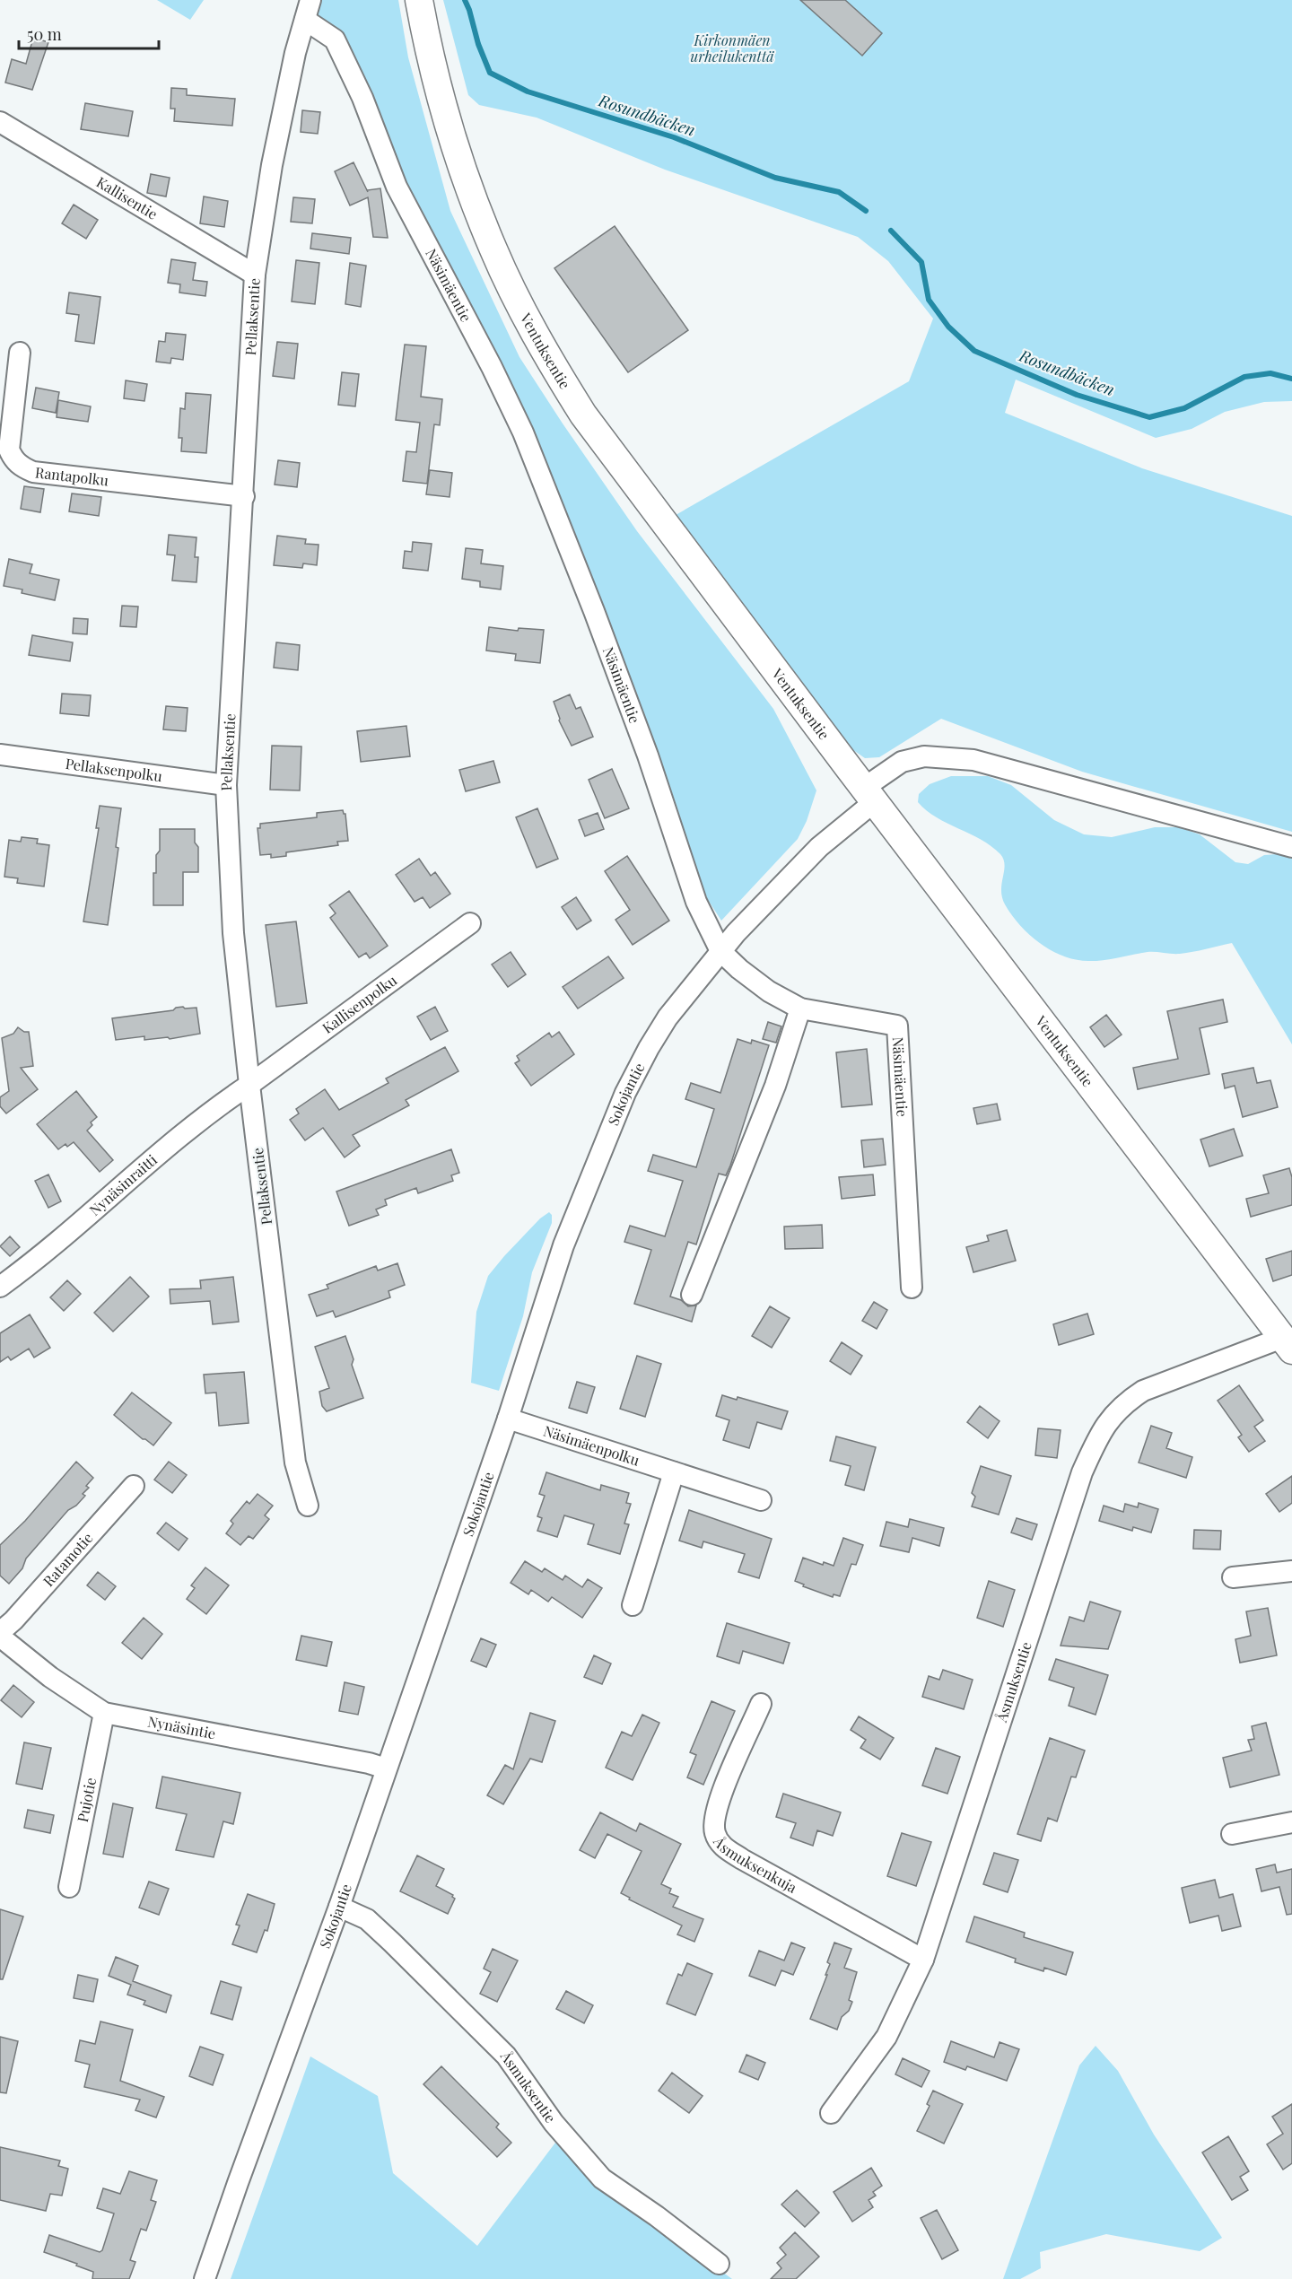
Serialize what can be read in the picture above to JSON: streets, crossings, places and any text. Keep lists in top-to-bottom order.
{
  "streets": {
    "main road": ["Ventuksentie"],
    "street": [
      "Kallisentie",
      "Näsimäentie",
      "Pellaksentie",
      "Rantapolku",
      "Pellaksenpolku",
      "Kallisenpolku",
      "Sokojantie",
      "Nynäsinraitti",
      "Näsimäenpolku",
      "Ratamotie",
      "Åsmuksentie",
      "Nynäsintie",
      "Pujotie",
      "Åsmuksenkuja"
    ]
  },
  "crossings": [
    ["Kallisentie", "Pellaksentie"],
    ["Näsimäentie", "Pellaksentie"],
    ["Näsimäentie", "Sokojantie"],
    ["Pellaksentie", "Rantapolku"],
    ["Pellaksentie", "Pellaksenpolku"],
    ["Pellaksentie", "Kallisenpolku"],
    ["Pellaksentie", "Nynäsinraitti"],
    ["Ventuksentie", "Sokojantie"],
    ["Ventuksentie", "Åsmuksentie"],
    ["Kallisenpolku", "Nynäsinraitti"],
    ["Sokojantie", "Näsimäenpolku"],
    ["Sokojantie", "Åsmuksentie"],
    ["Sokojantie", "Nynäsintie"],
    ["Åsmuksentie", "Åsmuksenkuja"],
    ["Nynäsintie", "Pujotie"]
  ],
  "water": ["Rosundbäcken"],
  "parks": ["Kirkonmäen urheilukenttä"],
  "scale_bar": "50 m"
}
